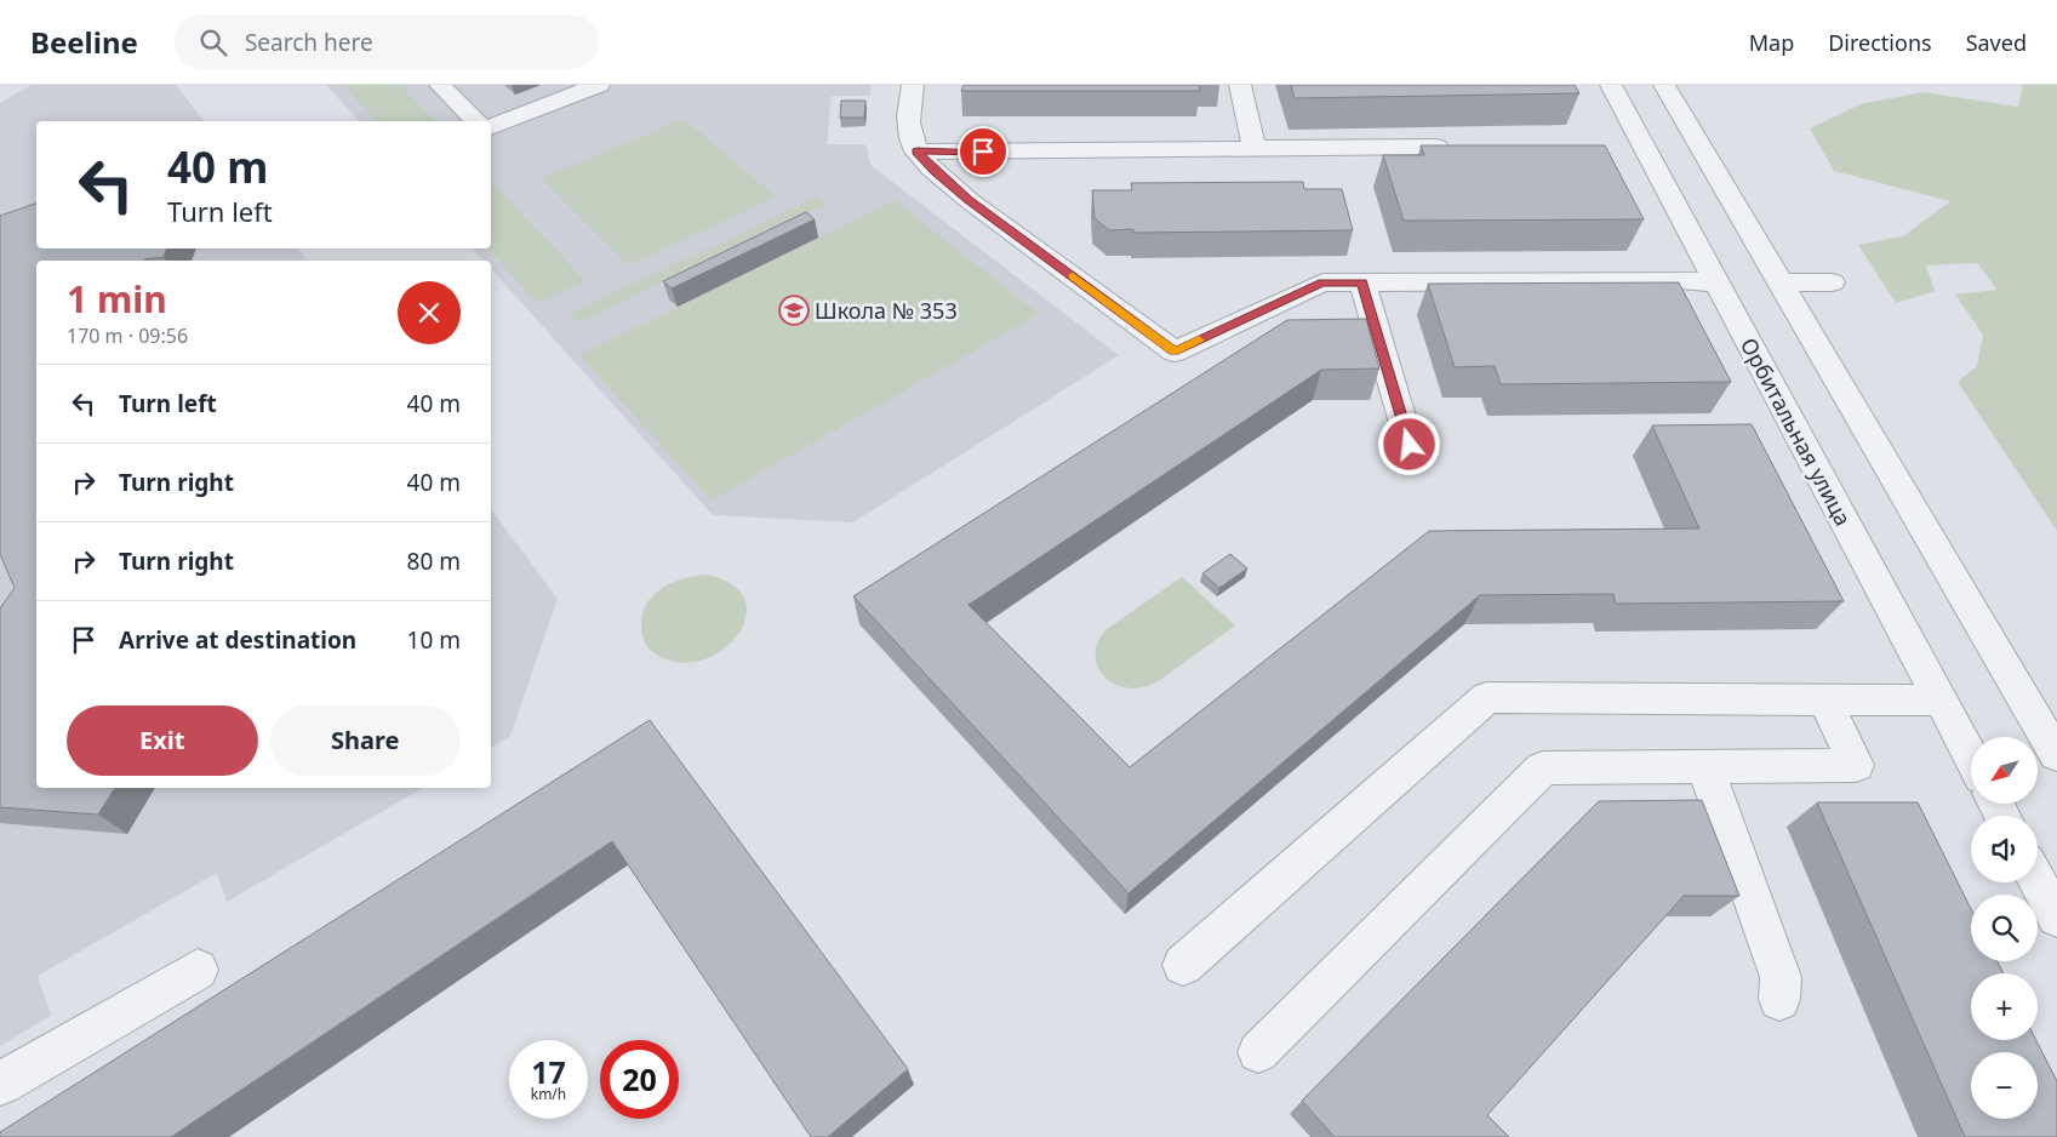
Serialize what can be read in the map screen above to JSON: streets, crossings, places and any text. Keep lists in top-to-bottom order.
{
  "streets": {
    "street": ["Орбитальная улица"]
  },
  "places": {
    "school or university": ["Школа № 353"]
  },
  "north": "bottom left",
  "page": {
    "header": "Beeline",
    "search": "Search here",
    "nav": ["Map", "Directions", "Saved"],
    "turn": ["40 m", "Turn left"],
    "heading": ["1 min", "170 m · 09:56"],
    "list": [
      {
        "name": "Turn left",
        "value": "40 m"
      },
      {
        "name": "Turn right",
        "value": "40 m"
      },
      {
        "name": "Turn right",
        "value": "80 m"
      },
      {
        "name": "Arrive at destination",
        "value": "10 m"
      }
    ],
    "buttons": ["Exit", "Share"],
    "map_buttons": ["+", "−"],
    "speed": "17 km/h",
    "limit": "20"
  }
}
